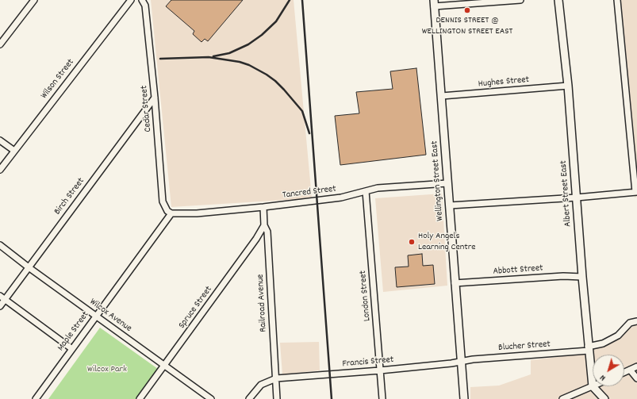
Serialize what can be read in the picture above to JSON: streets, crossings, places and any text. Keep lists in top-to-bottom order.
{
  "streets": {
    "main road": ["Wellington Street East", "Albert Street East"],
    "street": [
      "Wilson Street",
      "Hughes Street",
      "Cedar Street",
      "Tancred Street",
      "Birch Street",
      "Abbott Street",
      "London Street",
      "Railroad Avenue",
      "Spruce Street",
      "Wilcox Avenue",
      "Maple Street",
      "Blucher Street",
      "Francis Street"
    ]
  },
  "crossings": [
    ["Hughes Street", "Wellington Street East"],
    ["Hughes Street", "Albert Street East"],
    ["Cedar Street", "Tancred Street"],
    ["Cedar Street", "Birch Street"],
    ["Cedar Street", "Maple Street"],
    ["Wellington Street East", "Tancred Street"],
    ["Wellington Street East", "Abbott Street"],
    ["Wellington Street East", "Blucher Street"],
    ["Wellington Street East", "Francis Street"],
    ["Tancred Street", "London Street"],
    ["Tancred Street", "Railroad Avenue"],
    ["Tancred Street", "Maple Street"],
    ["Albert Street East", "Abbott Street"],
    ["Albert Street East", "Blucher Street"],
    ["Birch Street", "Wilcox Avenue"],
    ["London Street", "Francis Street"],
    ["Railroad Avenue", "Spruce Street"],
    ["Railroad Avenue", "Francis Street"],
    ["Spruce Street", "Wilcox Avenue"],
    ["Wilcox Avenue", "Maple Street"],
    ["Blucher Street", "Francis Street"]
  ],
  "parks": ["Wilcox Park"],
  "places": ["DENNIS STREET @ WELLINGTON STREET EAST", "Holy Angels Learning Centre"],
  "north": "bottom left"
}
